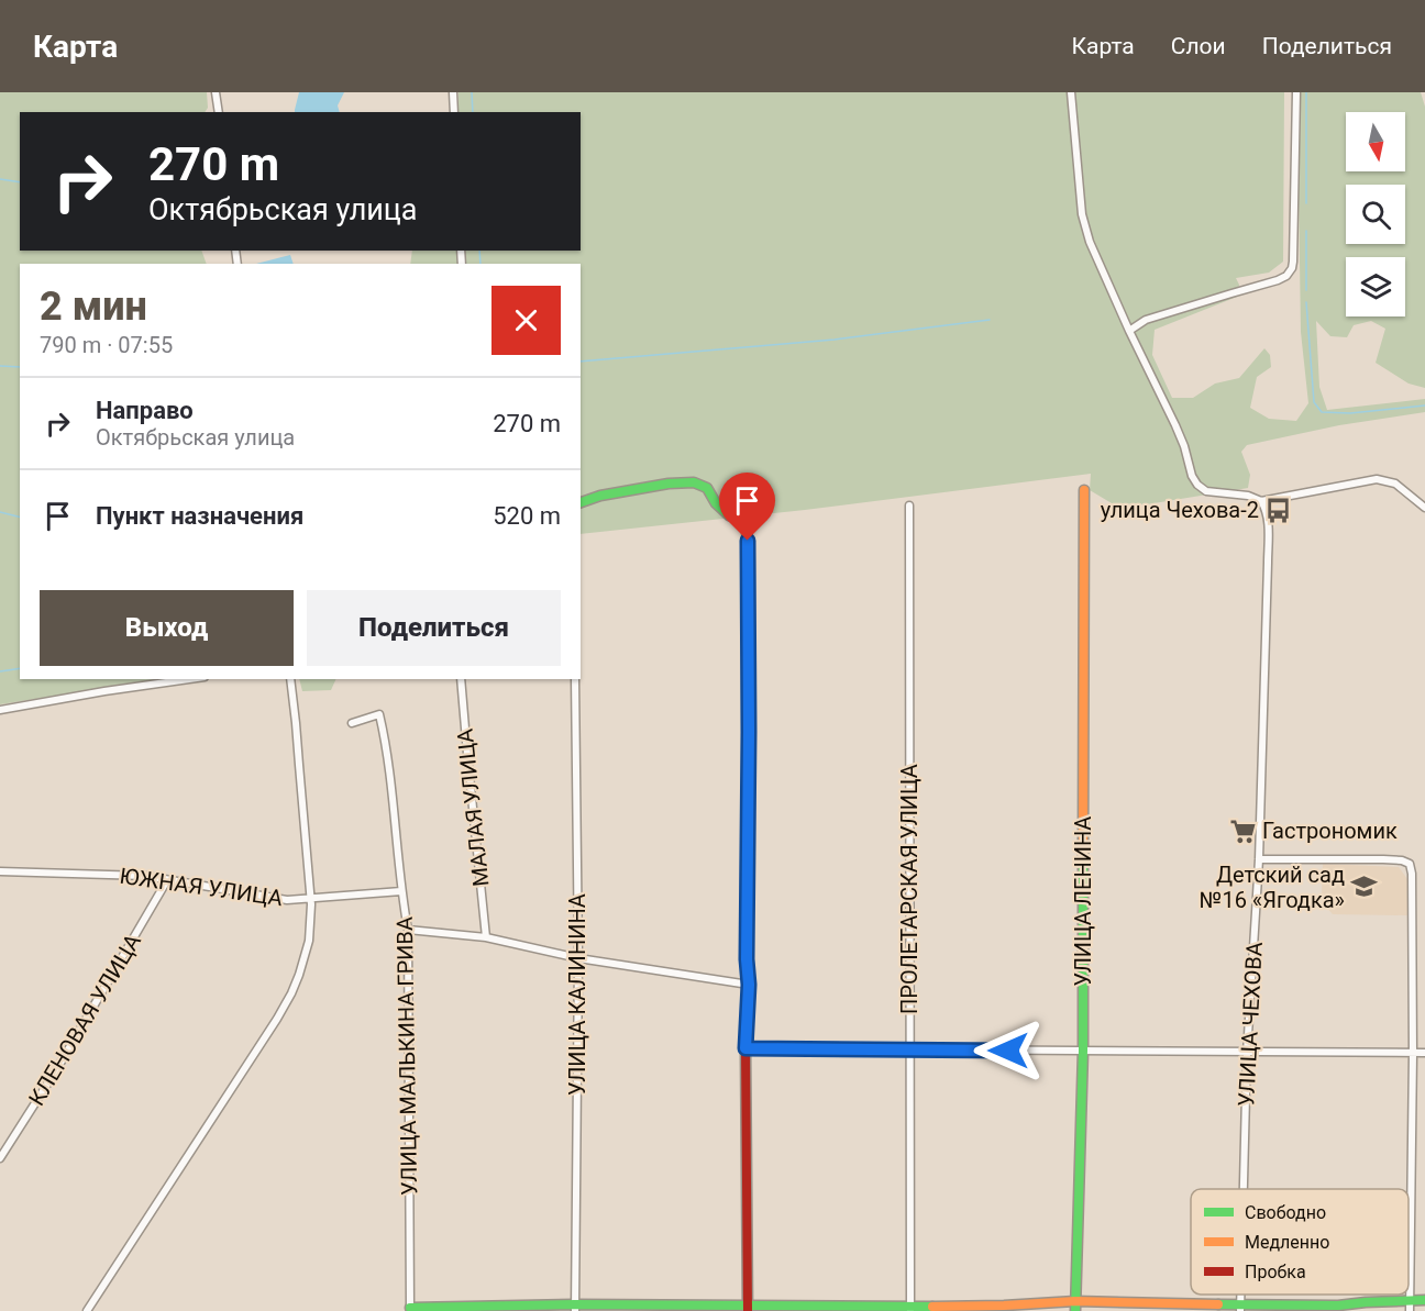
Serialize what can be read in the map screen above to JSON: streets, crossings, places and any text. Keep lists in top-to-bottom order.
{
  "streets": {
    "street": [
      "МАЛАЯ УЛИЦА",
      "ЮЖНАЯ УЛИЦА",
      "ПРОЛЕТАРСКАЯ УЛИЦА",
      "УЛИЦА ЛЕНИНА",
      "УЛИЦА КАЛИНИНА",
      "КЛЕНОВАЯ УЛИЦА",
      "УЛИЦА ЧЕХОВА",
      "УЛИЦА МАЛЬКИНА ГРИВА"
    ]
  },
  "crossings": [
    ["ЮЖНАЯ УЛИЦА", "КЛЕНОВАЯ УЛИЦА"],
    ["ЮЖНАЯ УЛИЦА", "УЛИЦА МАЛЬКИНА ГРИВА"]
  ],
  "places": {
    "bus stop": ["улица Чехова-2"],
    "supermarket": ["Гастрономик"],
    "school or university": ["Детский сад №16 «Ягодка»"]
  },
  "legend": ["Свободно", "Медленно", "Пробка"],
  "north": "bottom",
  "page": {
    "header": "Карта",
    "nav": ["Карта", "Слои", "Поделиться"],
    "turn": ["270 m", "Октябрьская улица"],
    "heading": ["2 мин", "790 m · 07:55"],
    "list": [
      {
        "name": "Направо",
        "note": "Октябрьская улица",
        "value": "270 m"
      },
      {
        "name": "Пункт назначения",
        "value": "520 m"
      }
    ],
    "buttons": ["Выход", "Поделиться"]
  }
}
